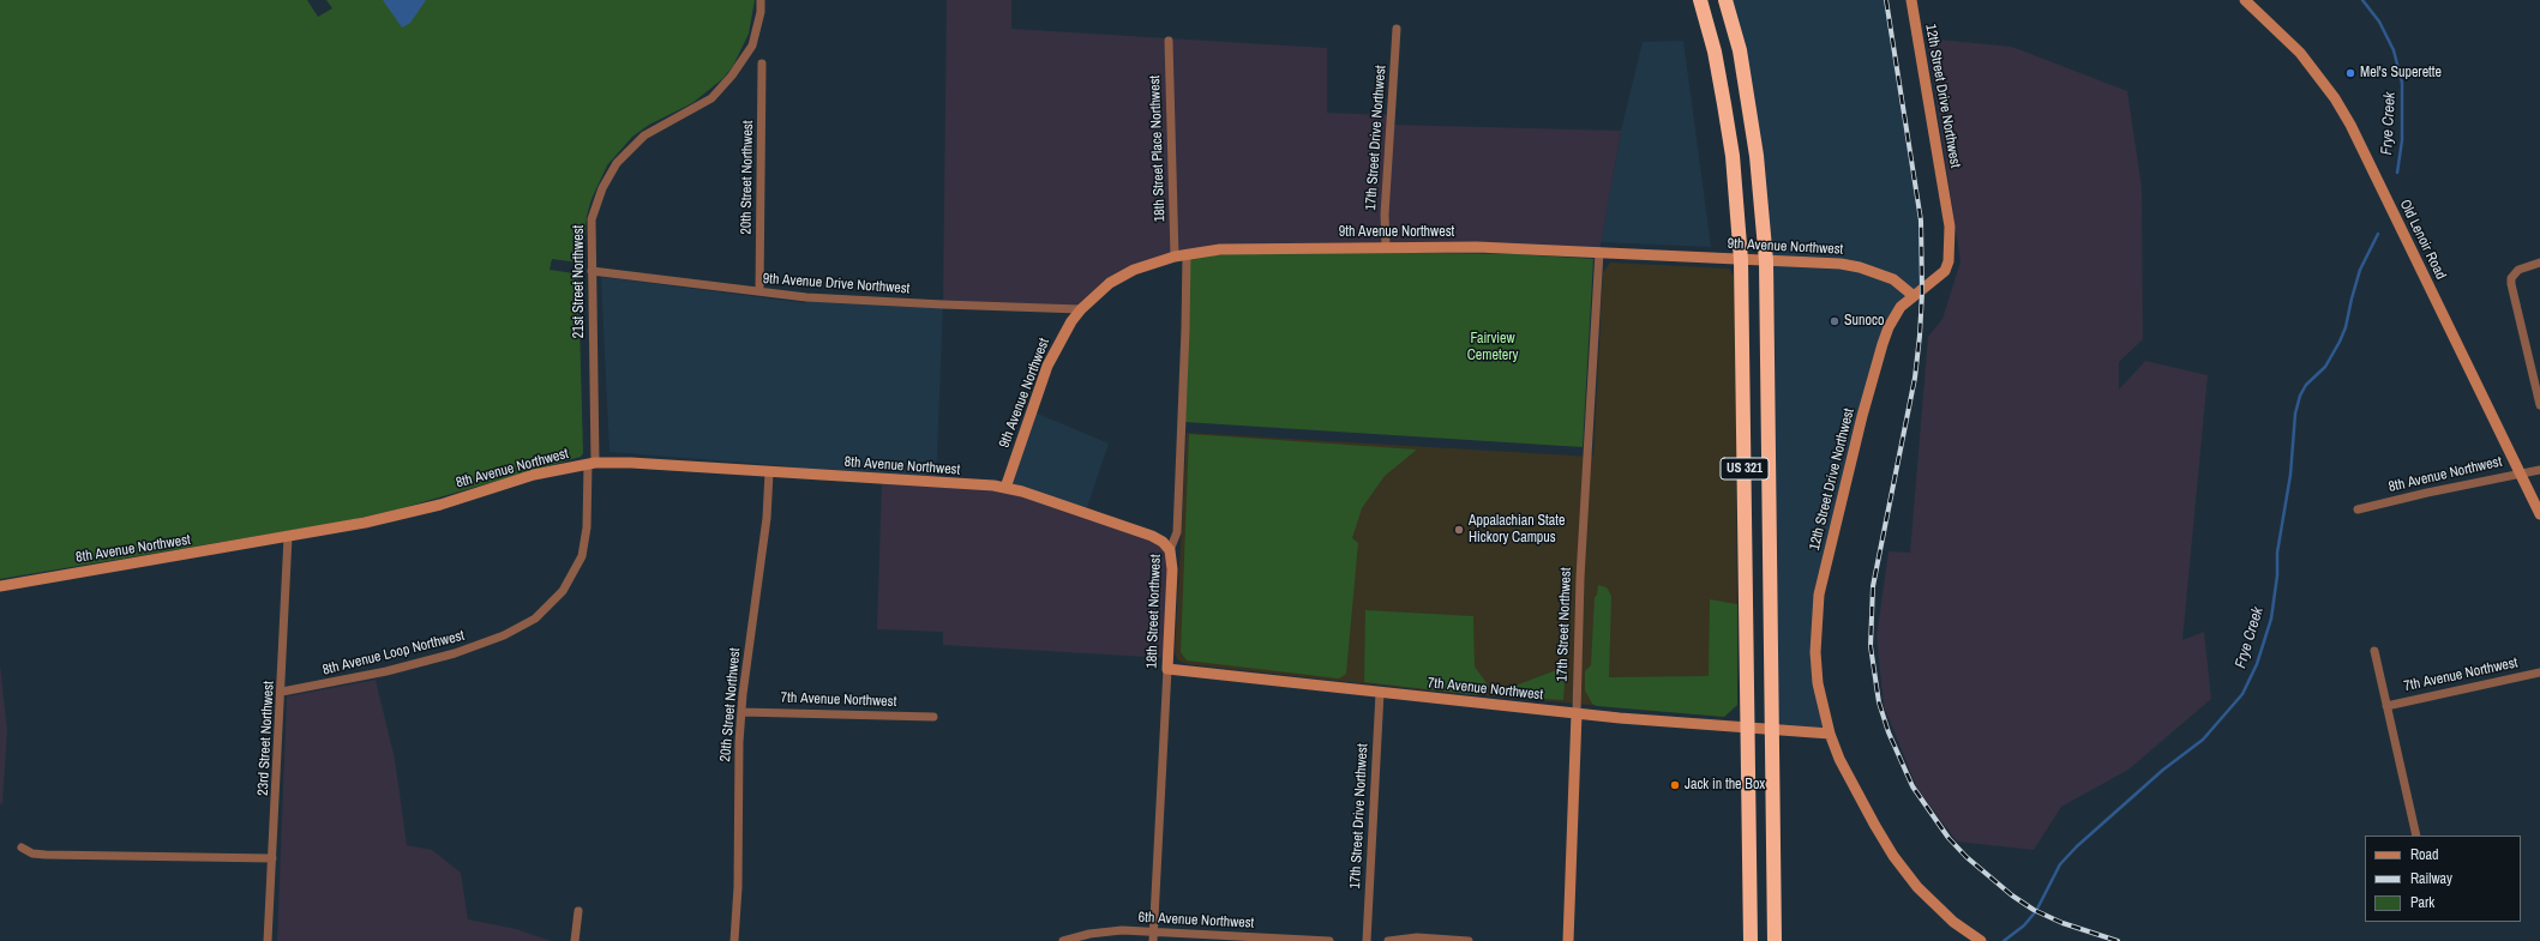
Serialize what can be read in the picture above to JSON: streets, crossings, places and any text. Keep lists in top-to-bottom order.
{
  "streets": {
    "highway": ["US 321"],
    "street": [
      "12th Street Drive Northwest",
      "17th Street Drive Northwest",
      "18th Street Place Northwest",
      "20th Street Northwest",
      "9th Avenue Northwest",
      "Old Lenoir Road",
      "21st Street Northwest",
      "9th Avenue Drive Northwest",
      "8th Avenue Northwest",
      "18th Street Northwest",
      "17th Street Northwest",
      "8th Avenue Loop Northwest",
      "7th Avenue Northwest",
      "23rd Street Northwest",
      "6th Avenue Northwest"
    ]
  },
  "crossings": [
    ["12th Street Drive Northwest", "9th Avenue Northwest"],
    ["12th Street Drive Northwest", "7th Avenue Northwest"],
    ["17th Street Drive Northwest", "9th Avenue Northwest"],
    ["17th Street Drive Northwest", "7th Avenue Northwest"],
    ["18th Street Place Northwest", "9th Avenue Northwest"],
    ["20th Street Northwest", "9th Avenue Drive Northwest"],
    ["20th Street Northwest", "8th Avenue Northwest"],
    ["20th Street Northwest", "7th Avenue Northwest"],
    ["9th Avenue Northwest", "9th Avenue Drive Northwest"],
    ["9th Avenue Northwest", "8th Avenue Northwest"],
    ["9th Avenue Northwest", "US 321"],
    ["9th Avenue Northwest", "18th Street Northwest"],
    ["9th Avenue Northwest", "17th Street Northwest"],
    ["Old Lenoir Road", "8th Avenue Northwest"],
    ["21st Street Northwest", "9th Avenue Drive Northwest"],
    ["21st Street Northwest", "8th Avenue Northwest"],
    ["21st Street Northwest", "8th Avenue Loop Northwest"],
    ["8th Avenue Northwest", "18th Street Northwest"],
    ["8th Avenue Northwest", "8th Avenue Loop Northwest"],
    ["8th Avenue Northwest", "23rd Street Northwest"],
    ["US 321", "7th Avenue Northwest"],
    ["18th Street Northwest", "7th Avenue Northwest"],
    ["18th Street Northwest", "6th Avenue Northwest"],
    ["17th Street Northwest", "7th Avenue Northwest"],
    ["8th Avenue Loop Northwest", "23rd Street Northwest"]
  ],
  "water": ["Frye Creek"],
  "parks": ["Fairview Cemetery"],
  "places": [
    "Mel's Superette",
    "Sunoco",
    "Appalachian State Hickory Campus",
    "Jack in the Box"
  ],
  "legend": ["Road", "Railway", "Park"]
}
